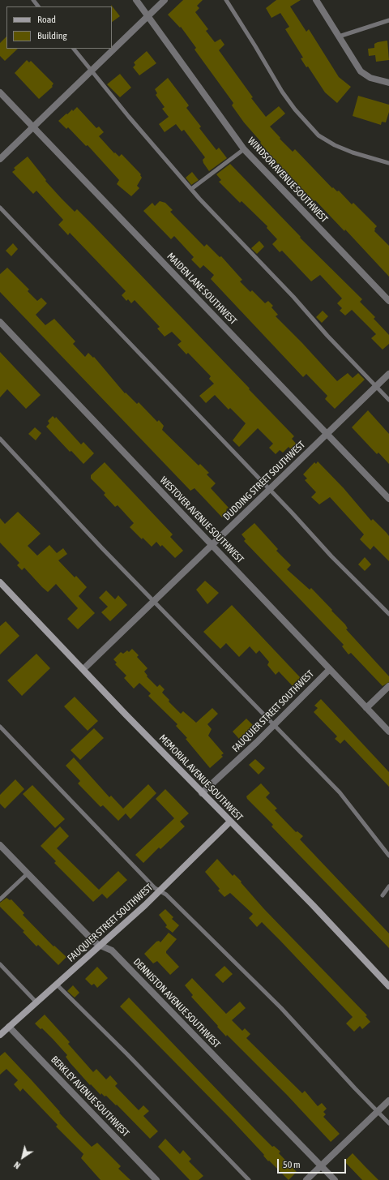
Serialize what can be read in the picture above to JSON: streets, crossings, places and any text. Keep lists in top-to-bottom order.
{
  "streets": {
    "street": [
      "WINDSOR AVENUE SOUTHWEST",
      "MAIDEN LANE SOUTHWEST",
      "DUDDING STREET SOUTHWEST",
      "WESTOVER AVENUE SOUTHWEST",
      "FAUQUIER STREET SOUTHWEST",
      "MEMORIAL AVENUE SOUTHWEST",
      "DENNISTON AVENUE SOUTHWEST",
      "BERKLEY AVENUE SOUTHWEST"
    ]
  },
  "crossings": [
    ["MAIDEN LANE SOUTHWEST", "DUDDING STREET SOUTHWEST"],
    ["DUDDING STREET SOUTHWEST", "WESTOVER AVENUE SOUTHWEST"],
    ["DUDDING STREET SOUTHWEST", "MEMORIAL AVENUE SOUTHWEST"],
    ["WESTOVER AVENUE SOUTHWEST", "FAUQUIER STREET SOUTHWEST"],
    ["FAUQUIER STREET SOUTHWEST", "MEMORIAL AVENUE SOUTHWEST"],
    ["FAUQUIER STREET SOUTHWEST", "DENNISTON AVENUE SOUTHWEST"],
    ["FAUQUIER STREET SOUTHWEST", "BERKLEY AVENUE SOUTHWEST"]
  ],
  "legend": ["Road", "Building"],
  "scale_bar": "50 m",
  "north": "bottom left"
}
